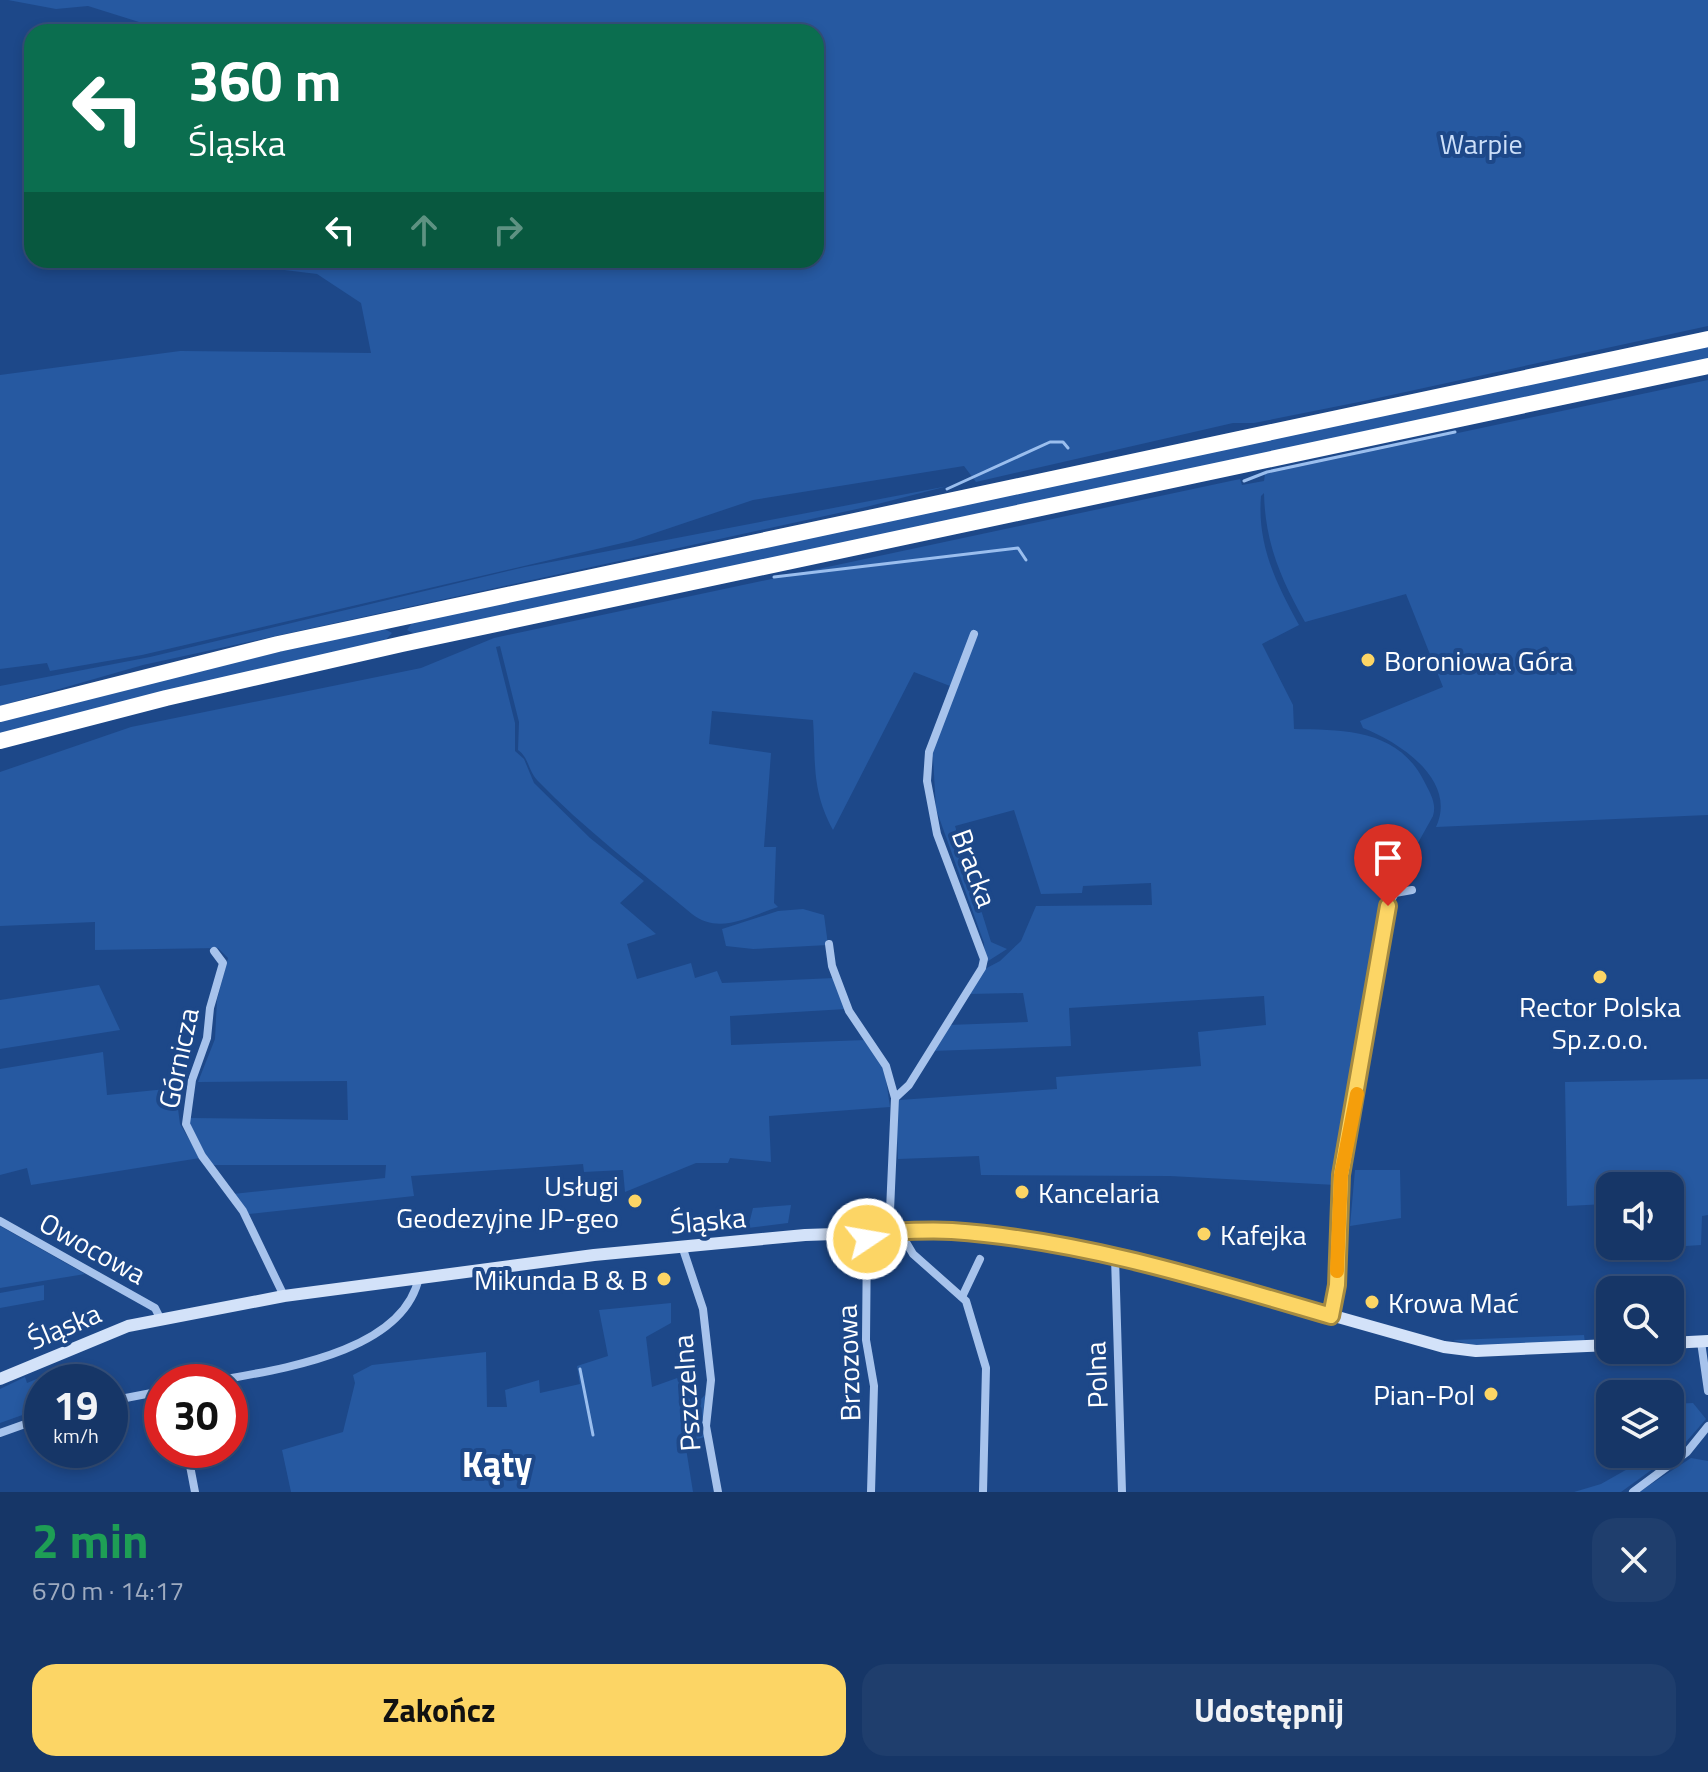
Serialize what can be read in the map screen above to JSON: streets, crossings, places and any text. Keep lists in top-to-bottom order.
{
  "streets": {
    "main road": ["Śląska"],
    "street": [
      "Bracka",
      "Górnicza",
      "Owocowa",
      "Brzozowa",
      "Polna",
      "Pszczelna"
    ]
  },
  "crossings": [
    ["Górnicza", "Śląska"],
    ["Śląska", "Owocowa"],
    ["Śląska", "Brzozowa"],
    ["Śląska", "Polna"],
    ["Śląska", "Pszczelna"]
  ],
  "districts": ["Kąty"],
  "parks": ["Warpie"],
  "places": [
    "Boroniowa Góra",
    "Rector Polska Sp.z.o.o.",
    "Kancelaria",
    "Usługi Geodezyjne JP-geo",
    "Kafejka",
    "Mikunda B & B",
    "Krowa Mać",
    "Pian-Pol"
  ],
  "page": {
    "turn": ["360 m", "Śląska"],
    "speed": "19 km/h",
    "limit": "30",
    "heading": ["2 min", "670 m · 14:17"],
    "buttons": ["Zakończ", "Udostępnij"]
  }
}
